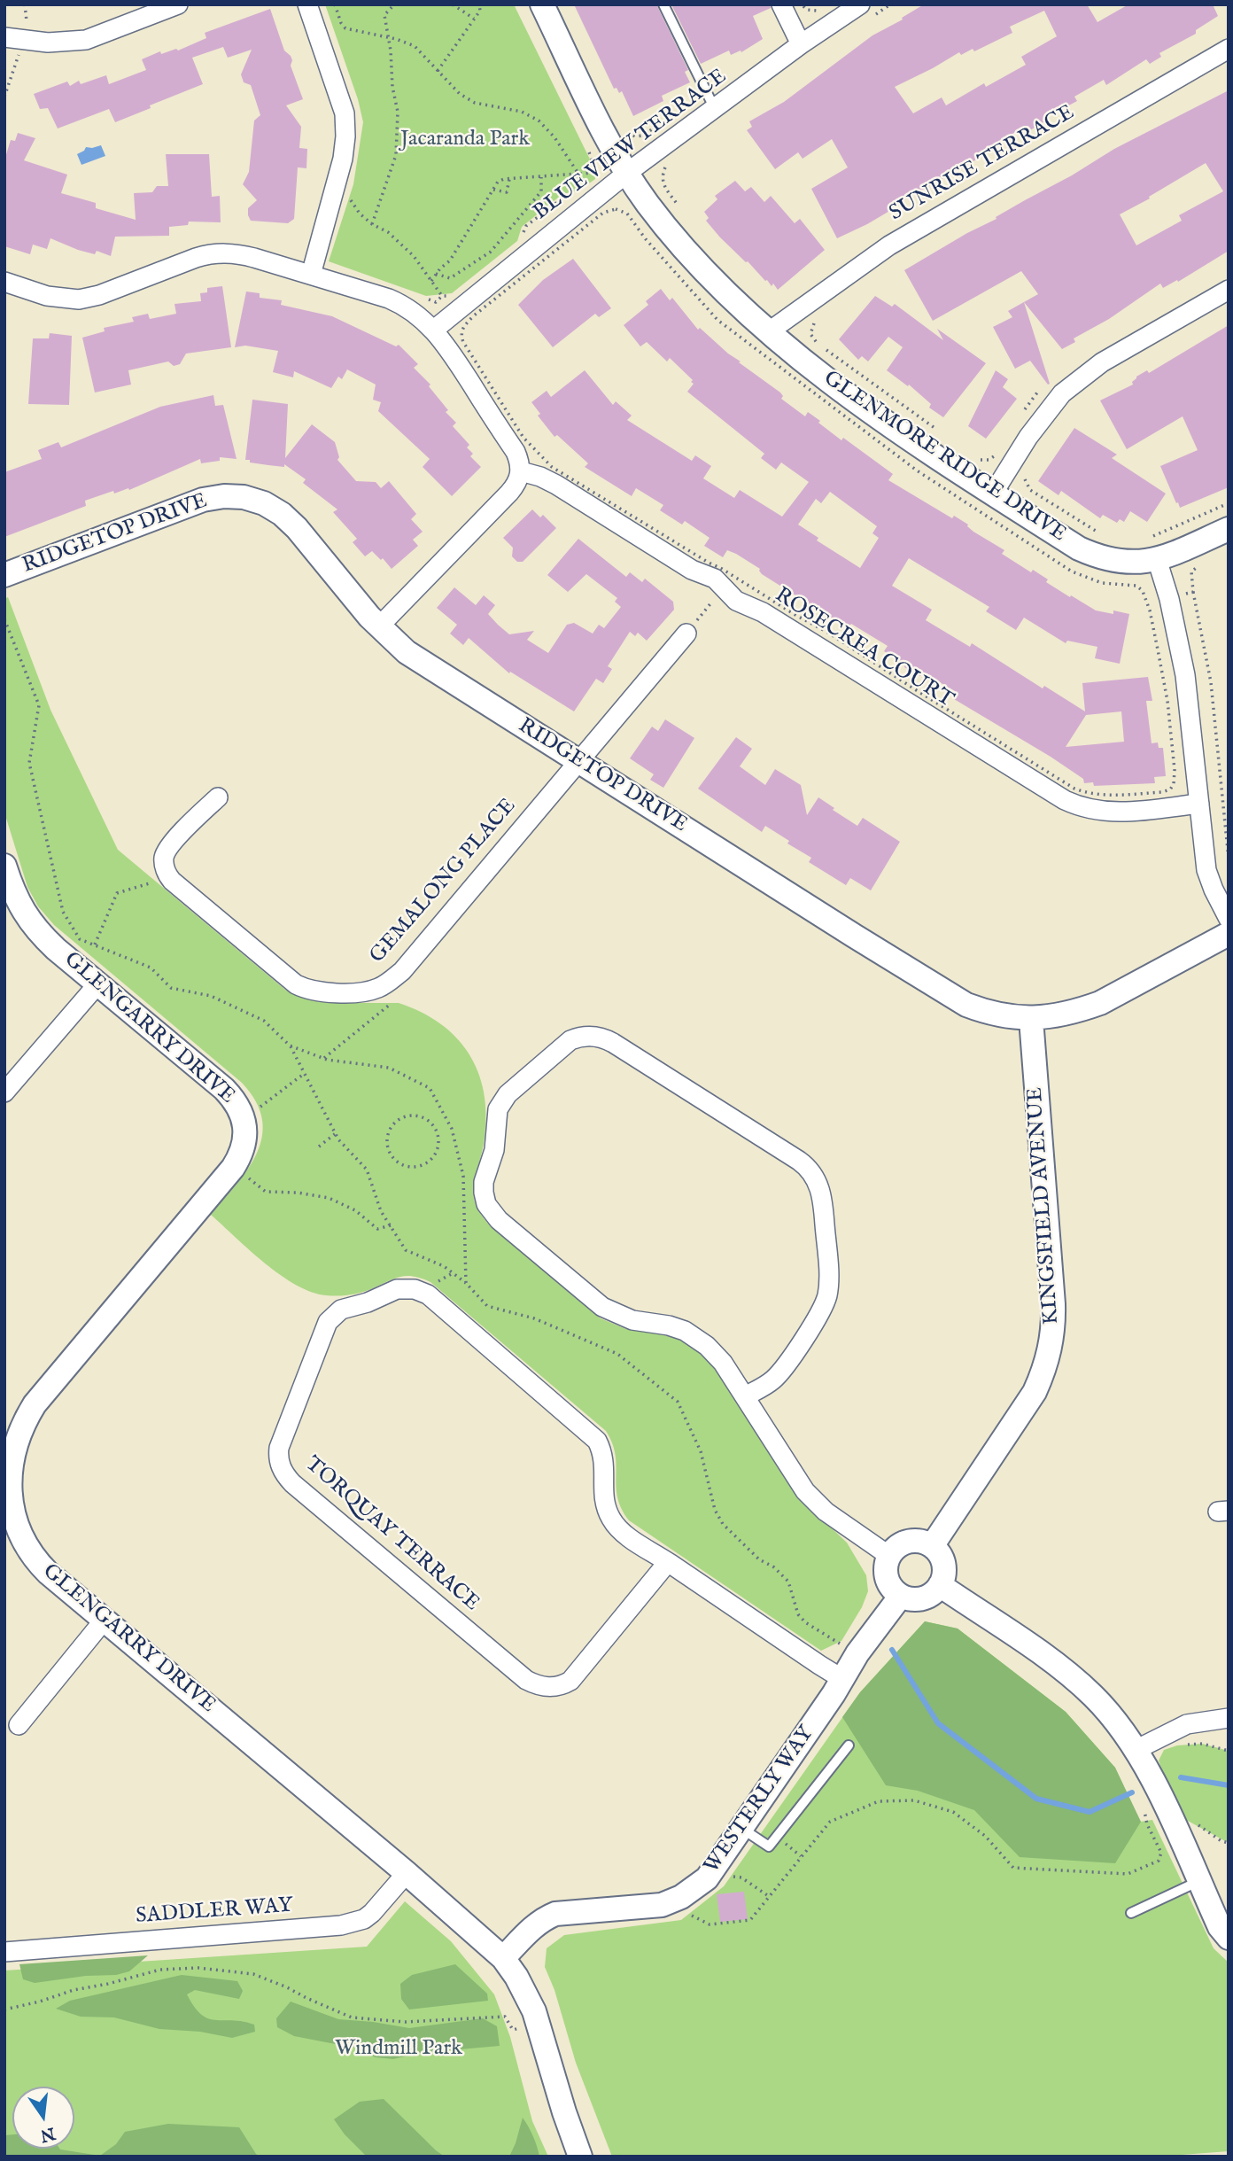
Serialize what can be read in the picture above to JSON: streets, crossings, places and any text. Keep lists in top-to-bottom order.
{
  "streets": {
    "street": [
      "BLUE VIEW TERRACE",
      "SUNRISE TERRACE",
      "GLENMORE RIDGE DRIVE",
      "RIDGETOP DRIVE",
      "ROSECREA COURT",
      "GEMALONG PLACE",
      "GLENGARRY DRIVE",
      "KINGSFIELD AVENUE",
      "TORQUAY TERRACE",
      "WESTERLY WAY",
      "SADDLER WAY"
    ]
  },
  "crossings": [
    ["BLUE VIEW TERRACE", "GLENMORE RIDGE DRIVE"],
    ["SUNRISE TERRACE", "GLENMORE RIDGE DRIVE"],
    ["RIDGETOP DRIVE", "GEMALONG PLACE"],
    ["RIDGETOP DRIVE", "KINGSFIELD AVENUE"],
    ["GLENGARRY DRIVE", "WESTERLY WAY"],
    ["GLENGARRY DRIVE", "SADDLER WAY"],
    ["KINGSFIELD AVENUE", "WESTERLY WAY"],
    ["TORQUAY TERRACE", "WESTERLY WAY"]
  ],
  "parks": ["Jacaranda Park", "Windmill Park"],
  "north": "bottom"
}
